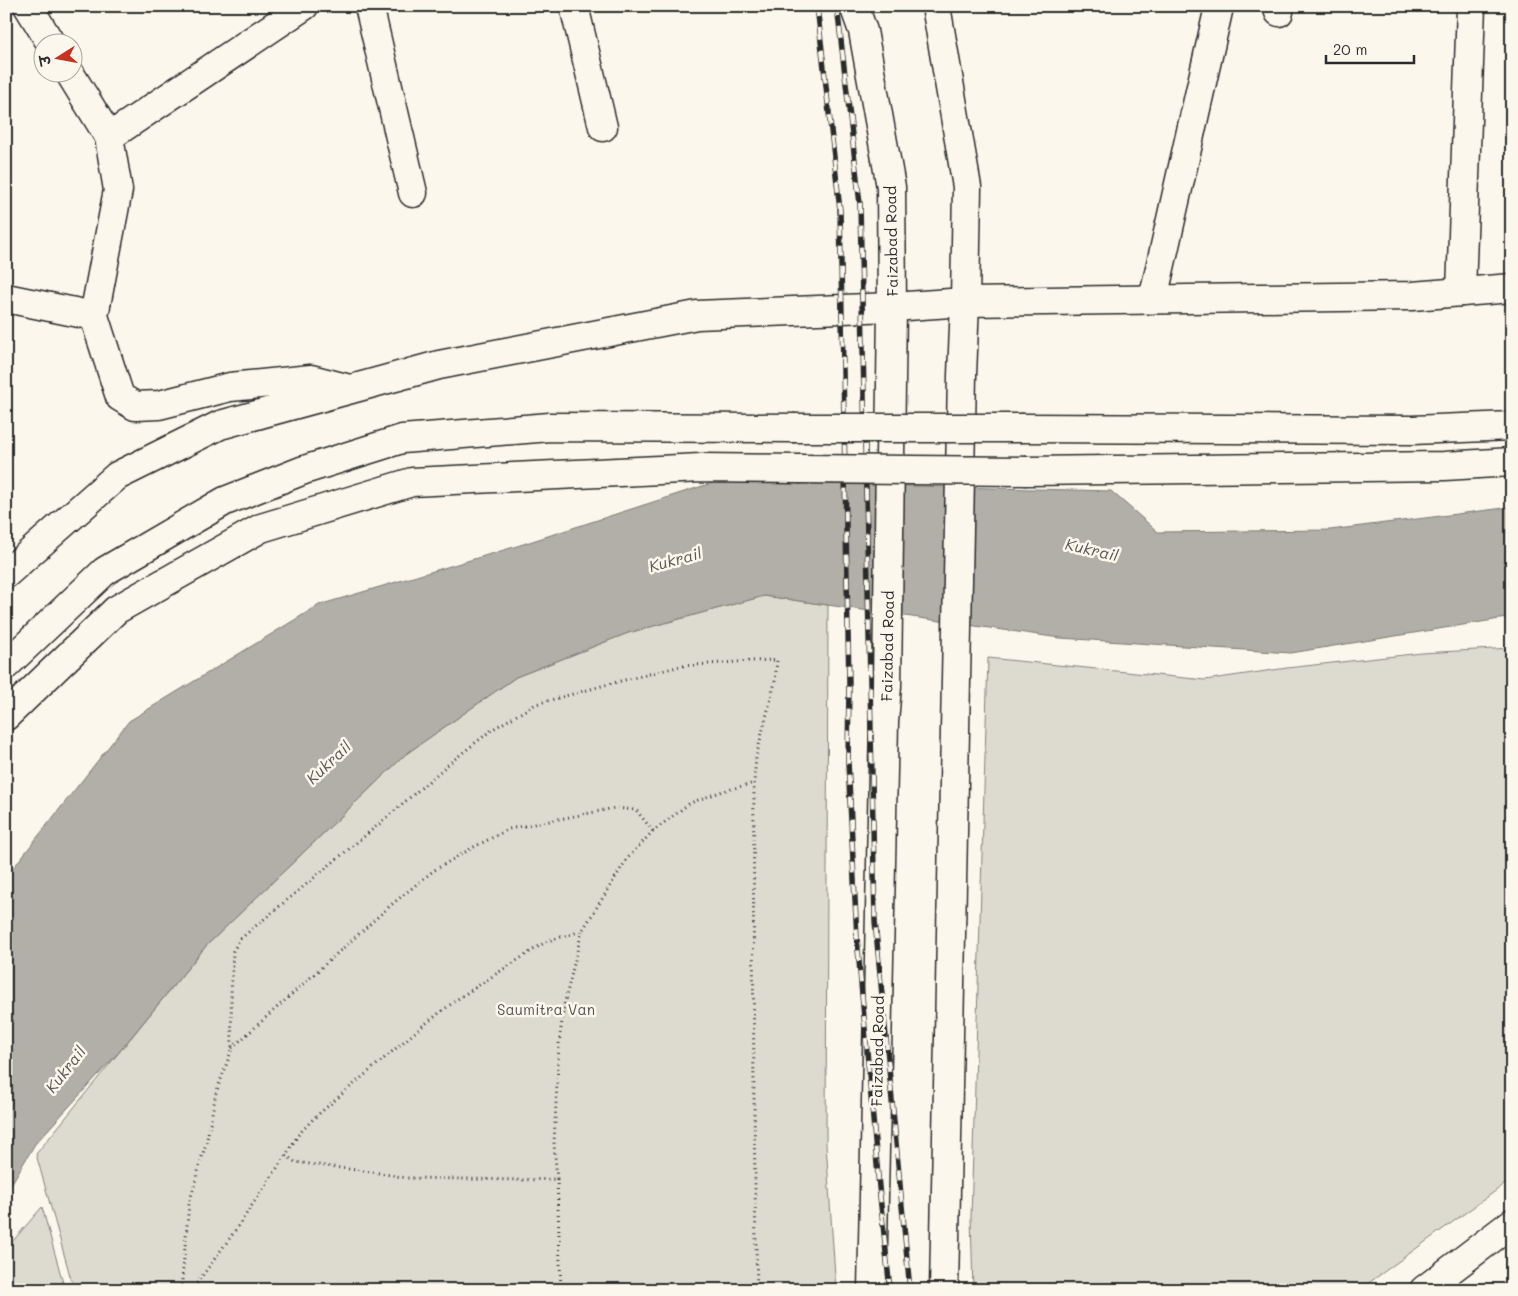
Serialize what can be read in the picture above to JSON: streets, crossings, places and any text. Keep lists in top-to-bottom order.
{
  "streets": {
    "street": ["Faizabad Road"]
  },
  "water": ["Kukrail"],
  "parks": ["Saumitra Van"],
  "scale_bar": "20 m",
  "north": "left"
}
